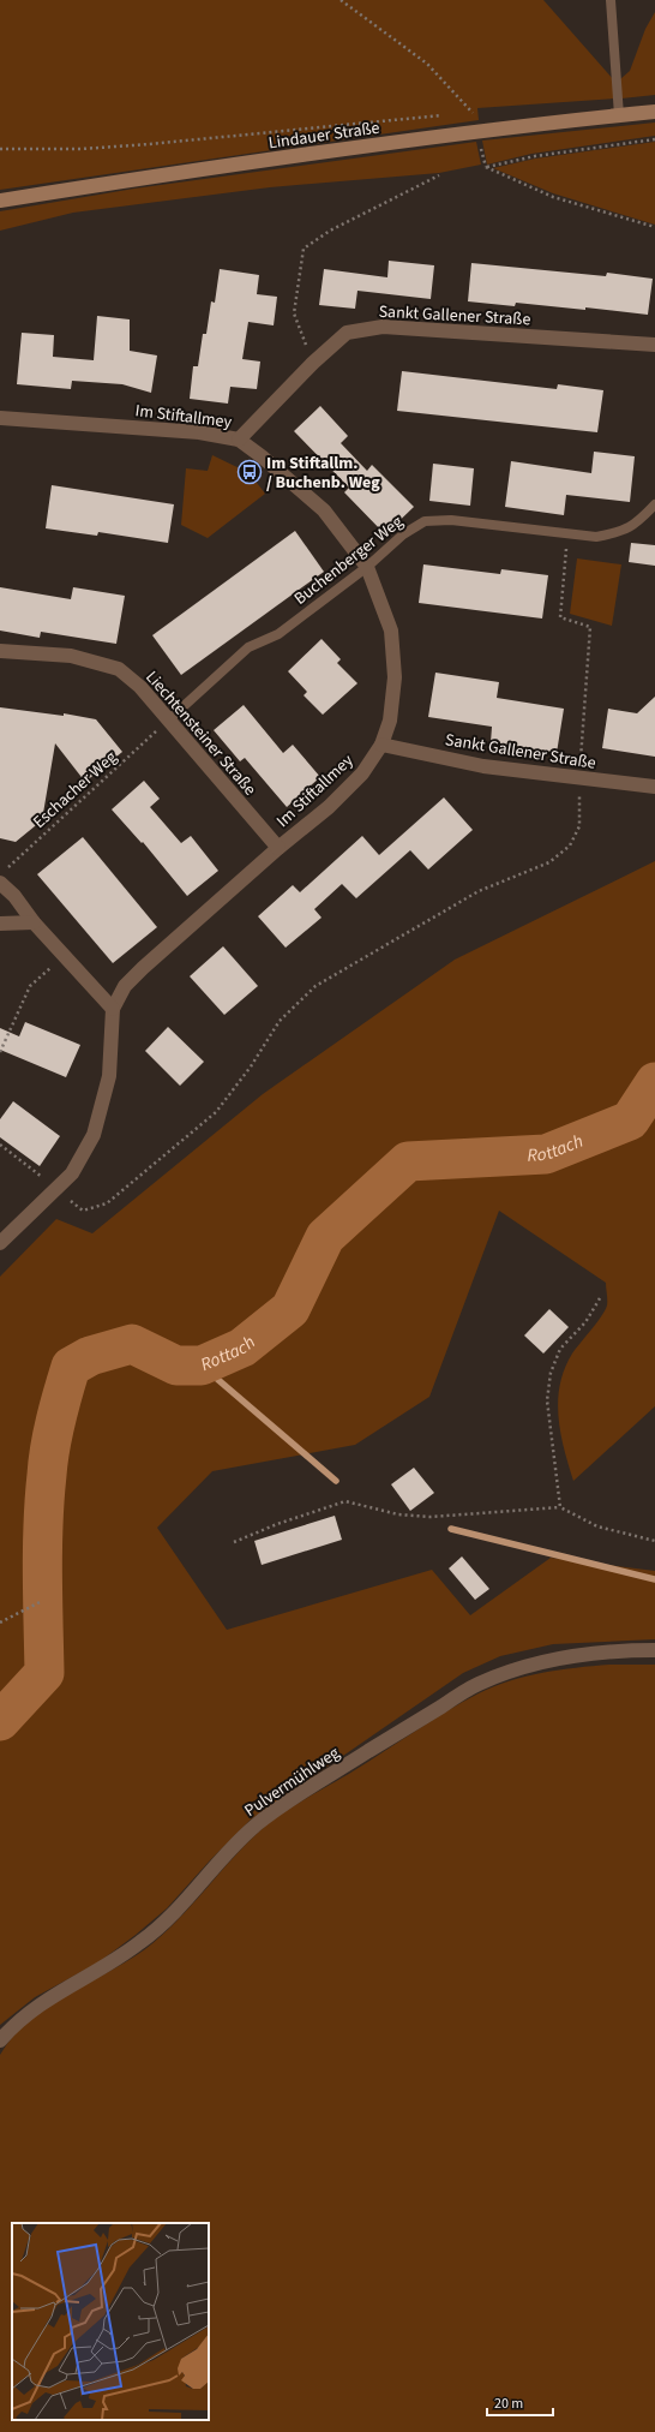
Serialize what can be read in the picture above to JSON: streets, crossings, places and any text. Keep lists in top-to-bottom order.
{
  "streets": {
    "main road": ["Lindauer Straße"],
    "street": [
      "Sankt Gallener Straße",
      "Im Stiftallmey",
      "Liechtensteiner Straße",
      "Pulvermühlweg"
    ],
    "lane": ["Buchenberger Weg"],
    "path": ["Eschacher Weg"]
  },
  "crossings": [
    ["Sankt Gallener Straße", "Im Stiftallmey"],
    ["Im Stiftallmey", "Buchenberger Weg"],
    ["Im Stiftallmey", "Liechtensteiner Straße"],
    ["Buchenberger Weg", "Liechtensteiner Straße"],
    ["Buchenberger Weg", "Eschacher Weg"],
    ["Liechtensteiner Straße", "Eschacher Weg"]
  ],
  "water": ["Rottach"],
  "places": {
    "bus stop": ["Im Stiftallm. / Buchenb. Weg"]
  },
  "scale_bar": "20 m"
}
